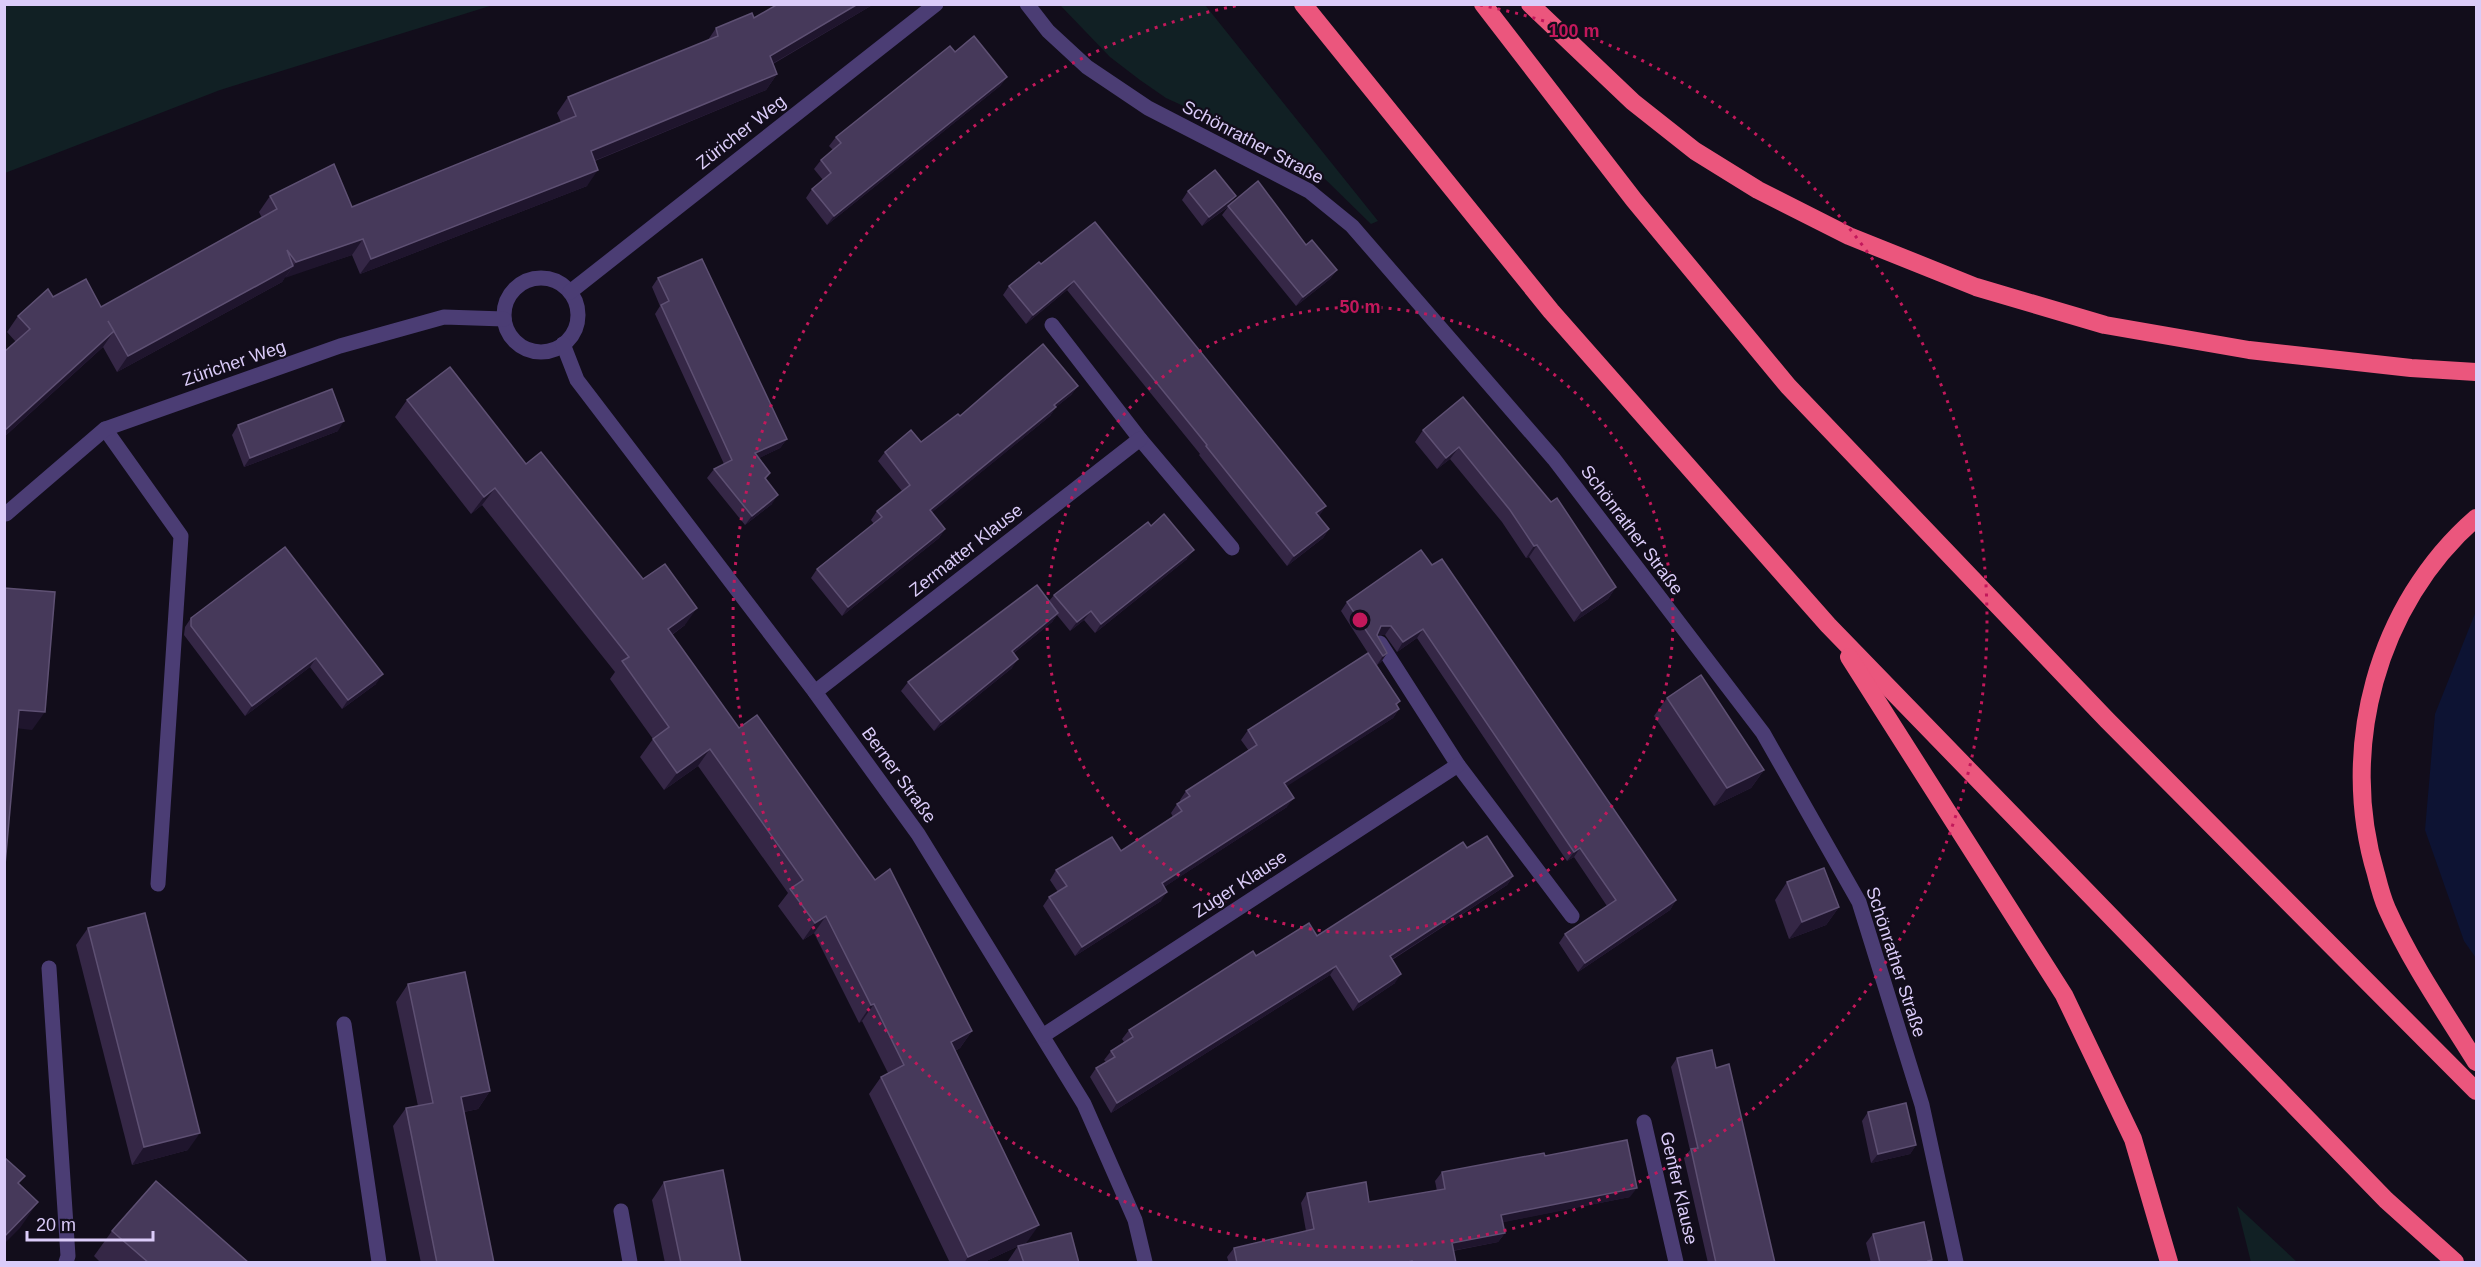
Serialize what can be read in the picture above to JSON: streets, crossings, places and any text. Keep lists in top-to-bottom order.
{
  "streets": {
    "street": [
      "Züricher Weg",
      "Schönrather Straße",
      "Zermatter Klause",
      "Berner Straße",
      "Zuger Klause",
      "Genfer Klause"
    ]
  },
  "crossings": [
    ["Züricher Weg", "Berner Straße"],
    ["Zermatter Klause", "Berner Straße"],
    ["Berner Straße", "Zuger Klause"]
  ],
  "scale_bar": "20 m",
  "rings": ["100 m", "50 m"]
}
